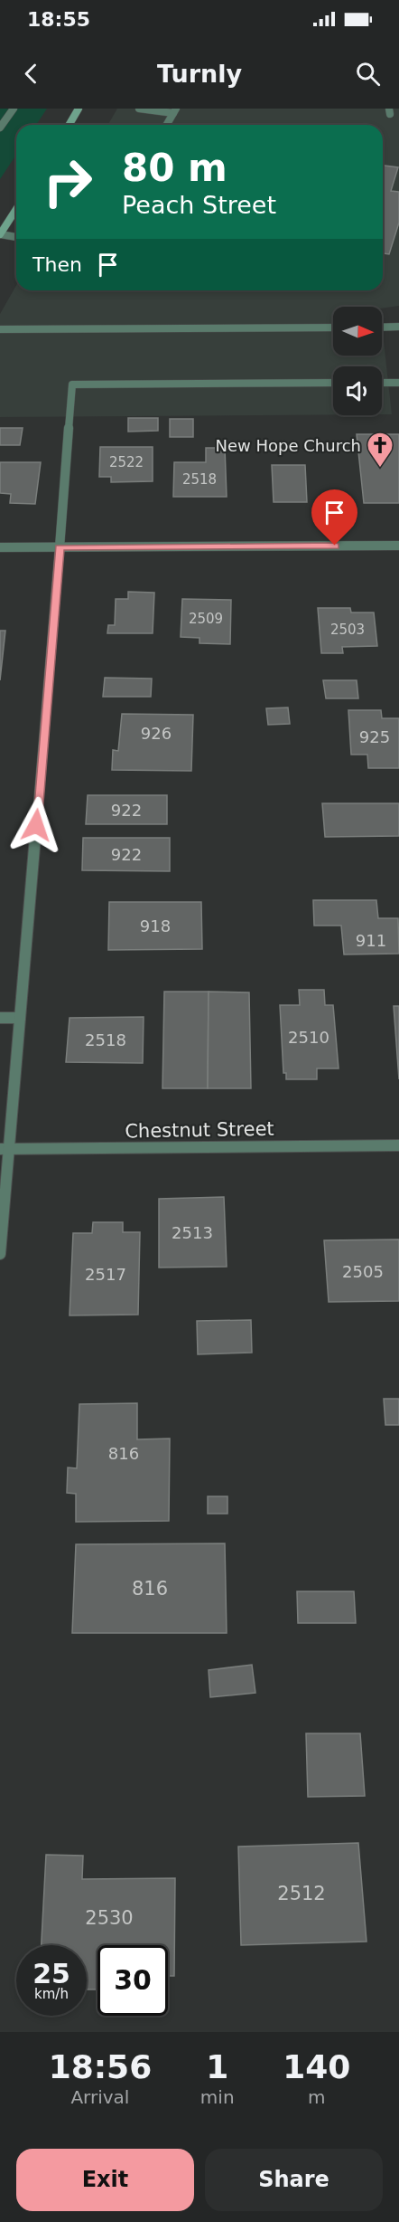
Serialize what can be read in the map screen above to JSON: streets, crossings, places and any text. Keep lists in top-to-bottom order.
{
  "streets": {
    "street": ["Chestnut Street"]
  },
  "places": {
    "church": ["New Hope Church"]
  },
  "house_numbers": [
    "2522",
    "2518",
    "2509",
    "2503",
    "926",
    "925",
    "922",
    "922",
    "918",
    "911",
    "2510",
    "2518",
    "2513",
    "2505",
    "2517",
    "816",
    "816",
    "2512",
    "2530"
  ],
  "north": "right",
  "page": {
    "status": "18:55",
    "header": "Turnly",
    "turn": ["80 m", "Peach Street"],
    "then": "Then",
    "speed": "25 km/h",
    "limit": "30",
    "eta": [
      "18:56",
      "Arrival",
      "1",
      "min",
      "140",
      "m"
    ],
    "buttons": ["Exit", "Share"]
  }
}
